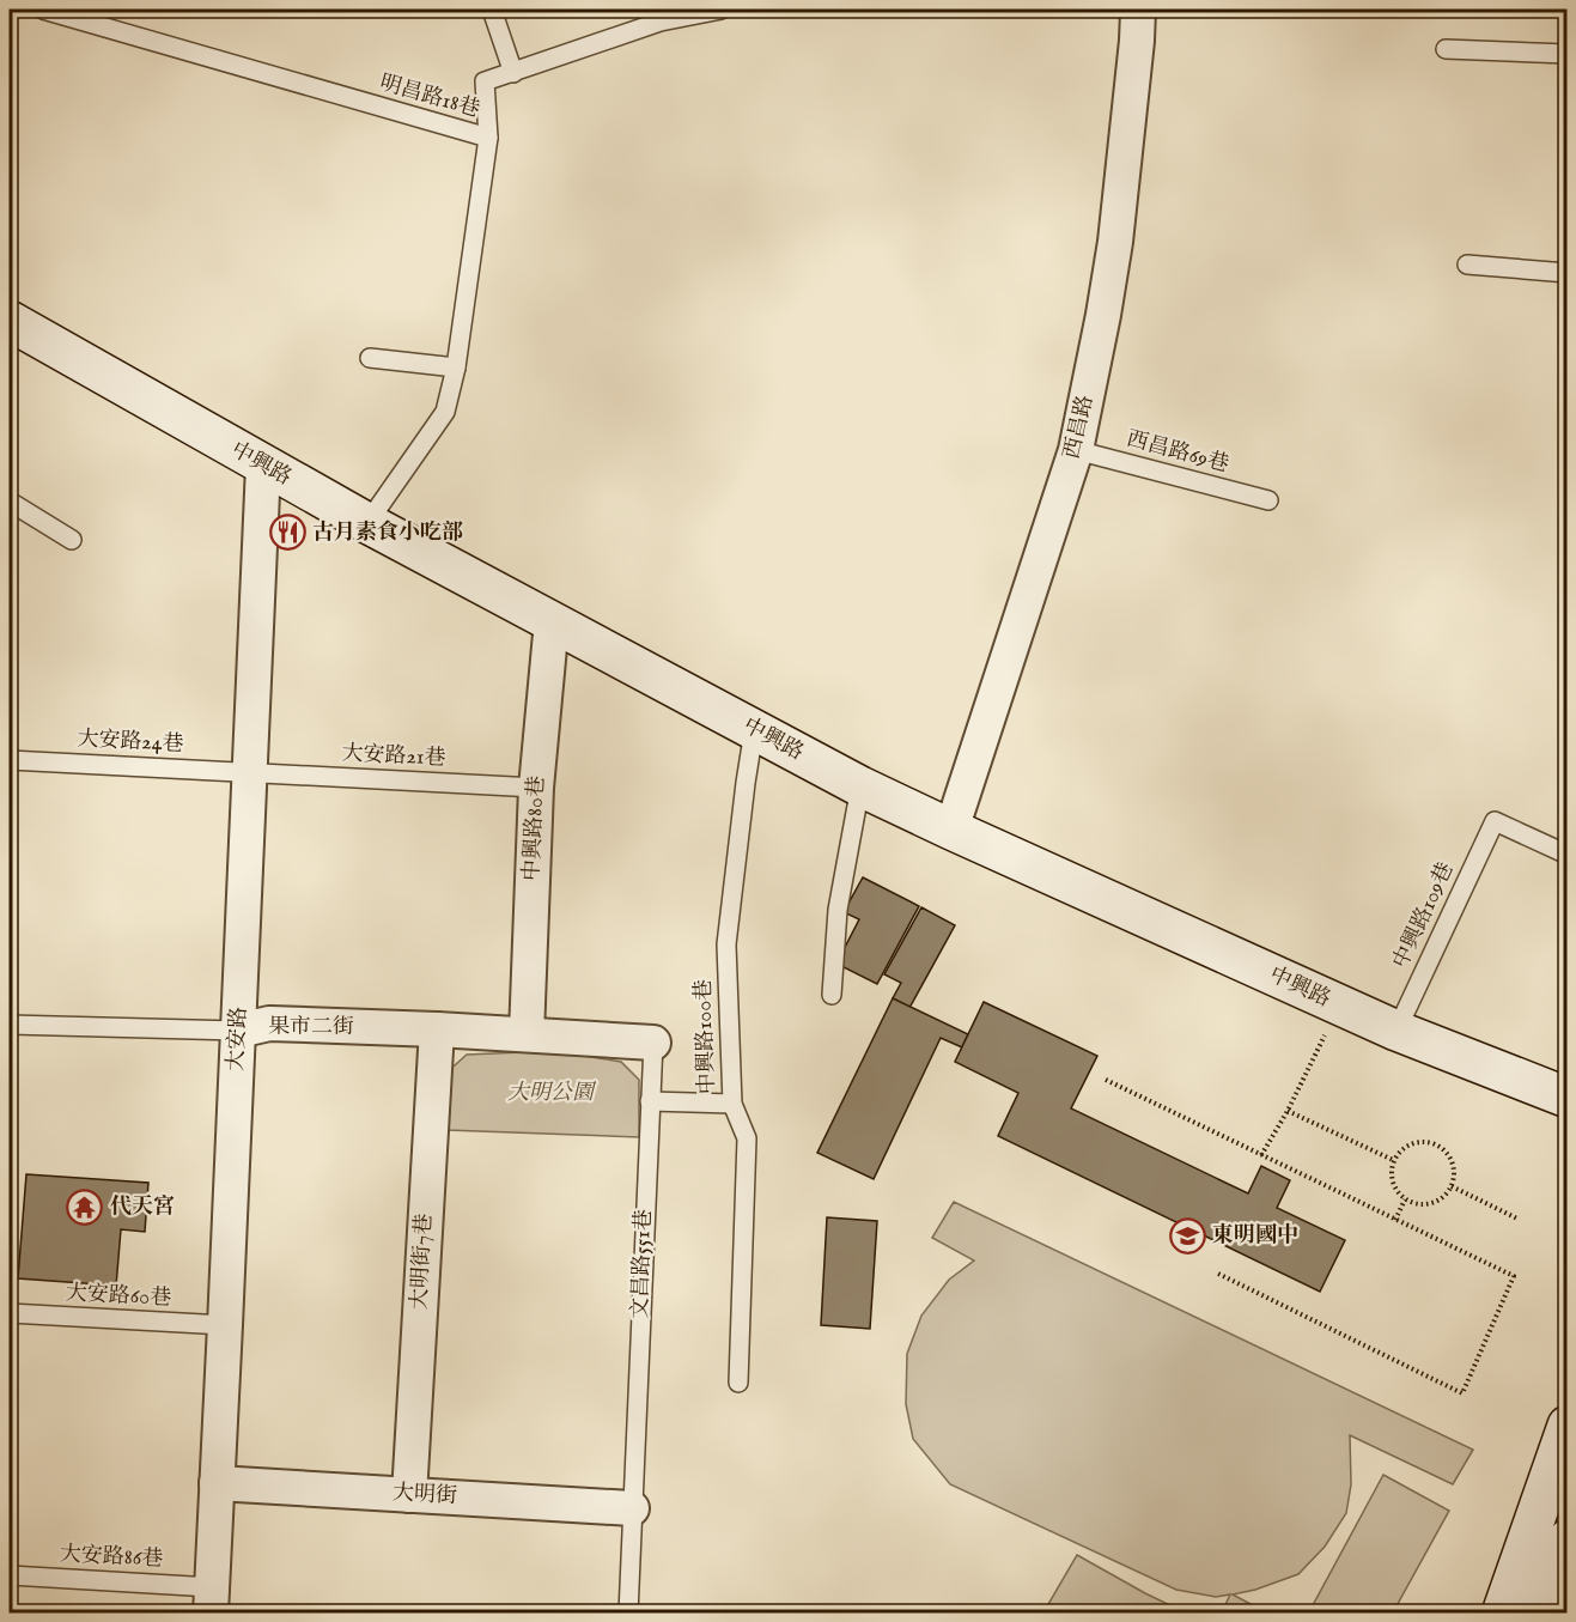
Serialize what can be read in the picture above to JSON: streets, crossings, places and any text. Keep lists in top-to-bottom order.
{
  "streets": {
    "main road": ["中興路"],
    "street": [
      "西昌路",
      "中興路80巷",
      "果市二街",
      "大安路",
      "大明街7巷",
      "文昌路551巷",
      "大明街"
    ],
    "lane": [
      "明昌路18巷",
      "西昌路69巷",
      "大安路24巷",
      "大安路21巷",
      "中興路109巷",
      "中興路100巷",
      "大安路60巷",
      "大安路86巷"
    ]
  },
  "crossings": [
    ["明昌路18巷", "中興路"],
    ["西昌路", "西昌路69巷"],
    ["西昌路", "中興路"],
    ["中興路", "中興路80巷"],
    ["中興路", "中興路109巷"],
    ["中興路", "中興路100巷"],
    ["中興路", "大安路"],
    ["大安路24巷", "大安路21巷"],
    ["大安路24巷", "大安路"],
    ["大安路21巷", "中興路80巷"],
    ["大安路21巷", "大安路"],
    ["中興路80巷", "果市二街"],
    ["中興路80巷", "文昌路551巷"],
    ["果市二街", "大安路"],
    ["果市二街", "大明街7巷"],
    ["果市二街", "文昌路551巷"],
    ["大安路", "大安路60巷"],
    ["大安路", "大明街"],
    ["大安路", "大安路86巷"],
    ["大明街7巷", "大明街"],
    ["文昌路551巷", "大明街"]
  ],
  "parks": ["大明公園"],
  "places": {
    "restaurant": ["古月素食小吃部"],
    "temple": ["代天宮"],
    "school or university": ["東明國中"]
  }
}
